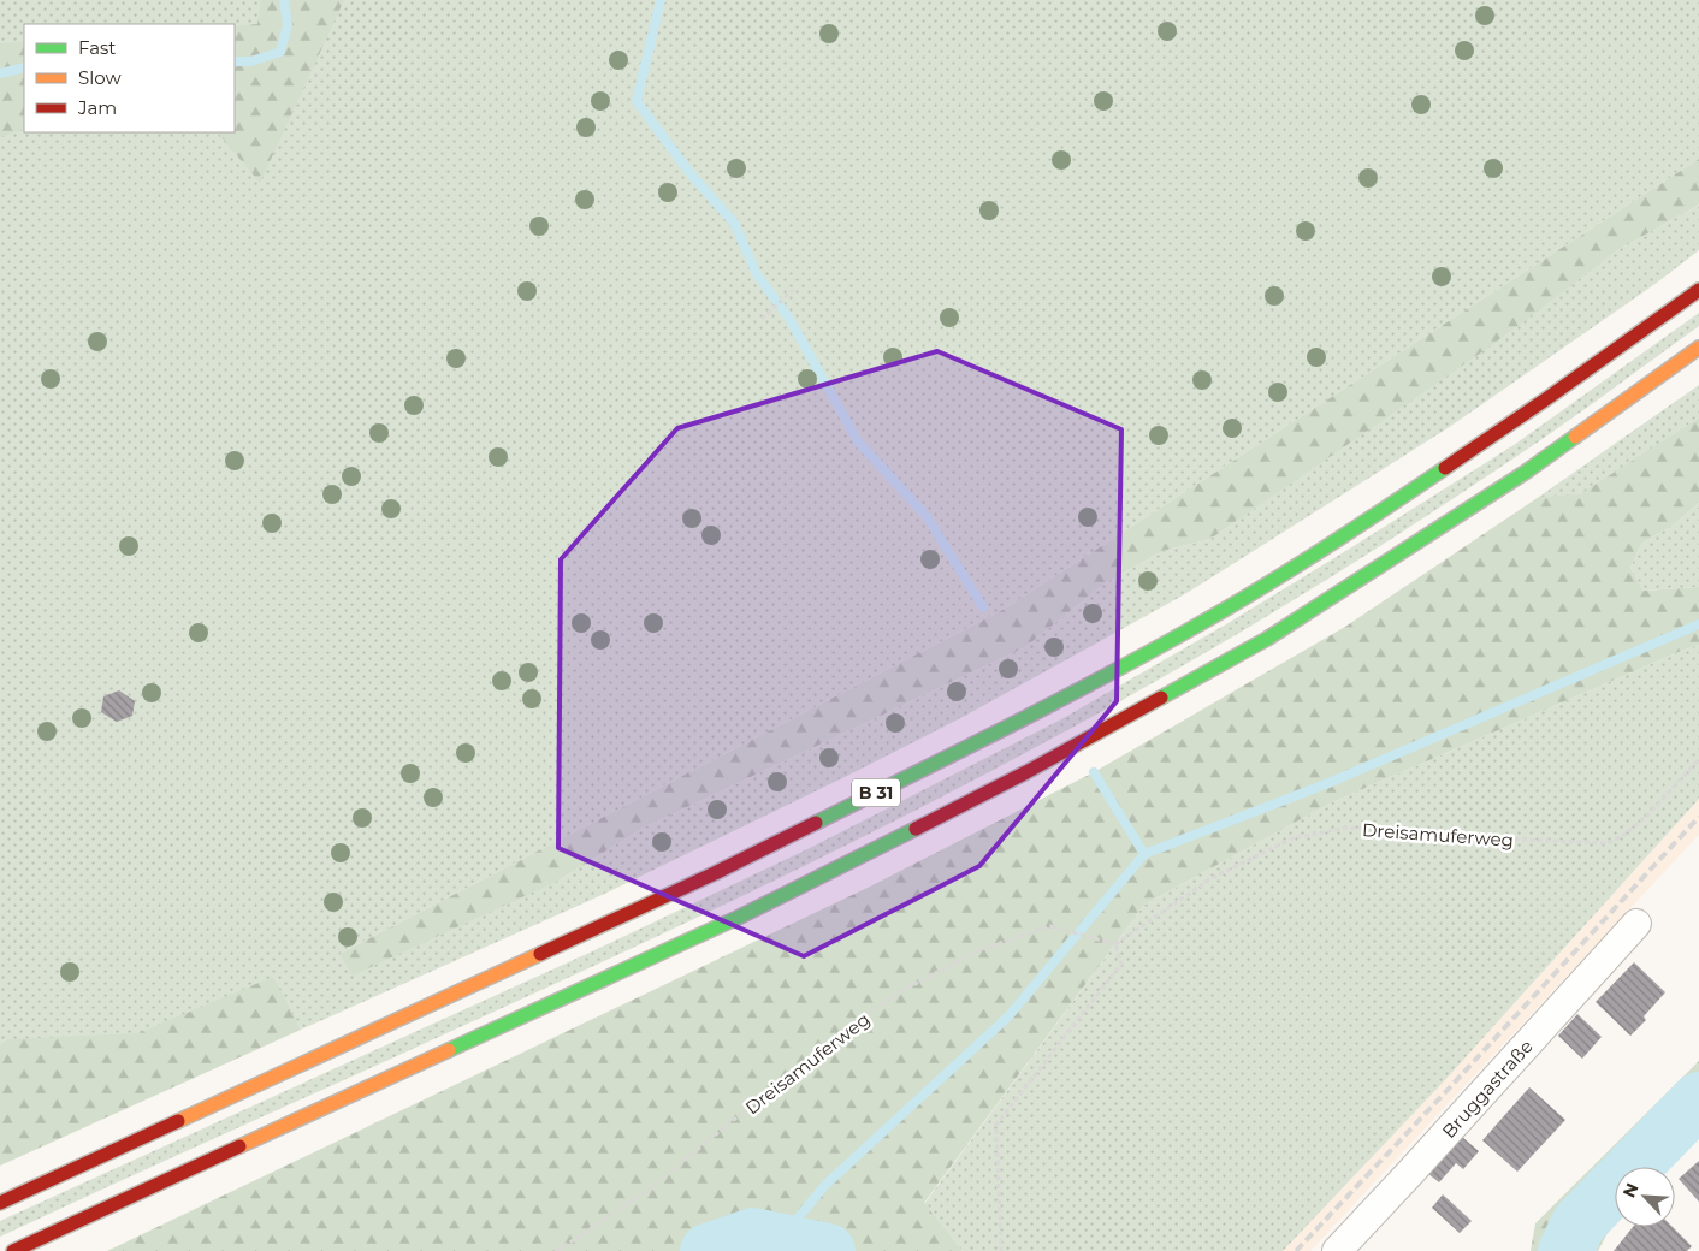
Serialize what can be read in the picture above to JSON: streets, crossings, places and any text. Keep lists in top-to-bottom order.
{
  "streets": {
    "highway": ["B 31"],
    "street": ["Bruggastraße"],
    "path": ["Dreisamuferweg"]
  },
  "legend": ["Fast", "Slow", "Jam"],
  "north": "top left"
}
